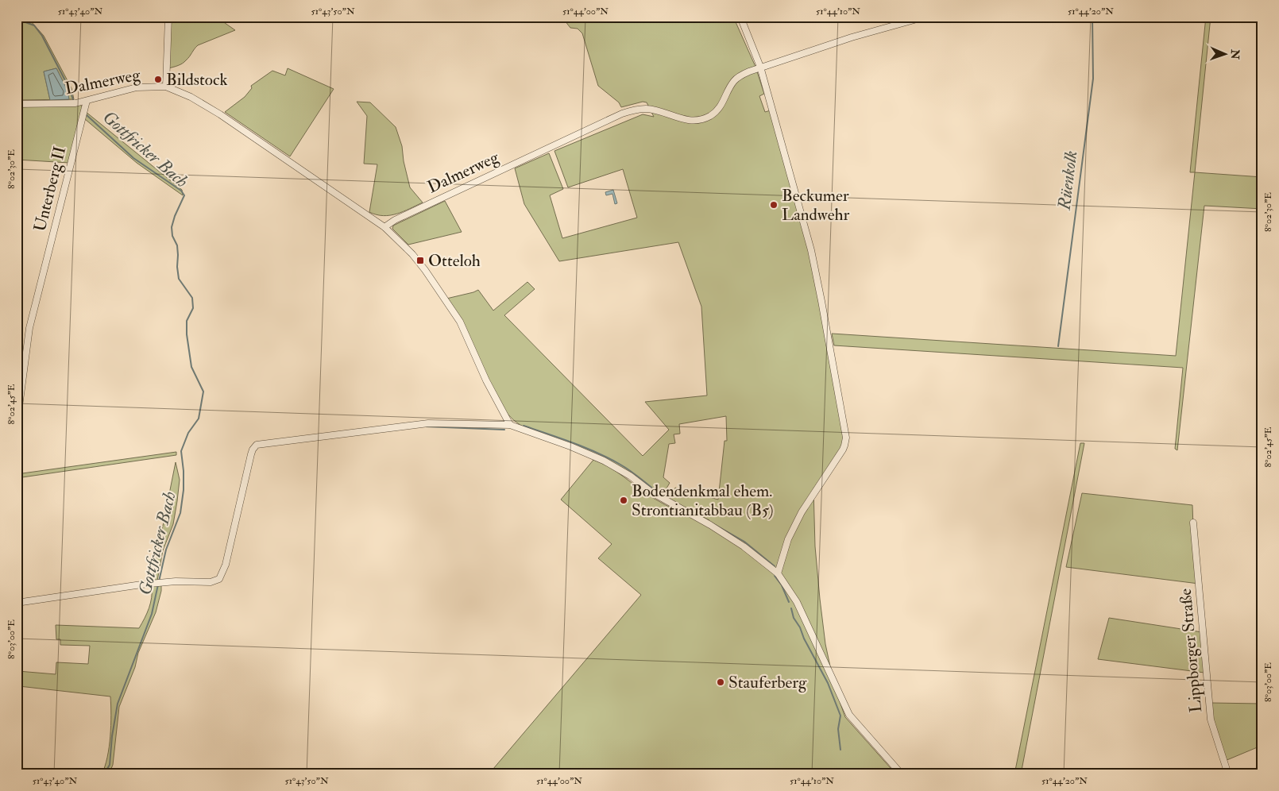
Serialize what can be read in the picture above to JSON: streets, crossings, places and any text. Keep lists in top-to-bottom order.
{
  "streets": {
    "street": ["Dalmerweg", "Unterberg II", "Lippborger Straße"]
  },
  "crossings": [
    ["Dalmerweg", "Unterberg II"]
  ],
  "water": ["Gottfricker Bach", "Rüenkolk"],
  "places": {
    "other": [
      "Bildstock",
      "Beckumer Landwehr",
      "Bodendenkmal ehem. Strontianitabbau (B5)",
      "Stauferberg"
    ],
    "transit": ["Otteloh"]
  },
  "north": "right",
  "coordinates": [
    "51°43'40\"N",
    "51°43'50\"N",
    "51°44'00\"N",
    "51°44'10\"N",
    "51°44'20\"N",
    "8°02'30\"E",
    "8°02'45\"E",
    "8°03'00\"E"
  ]
}
